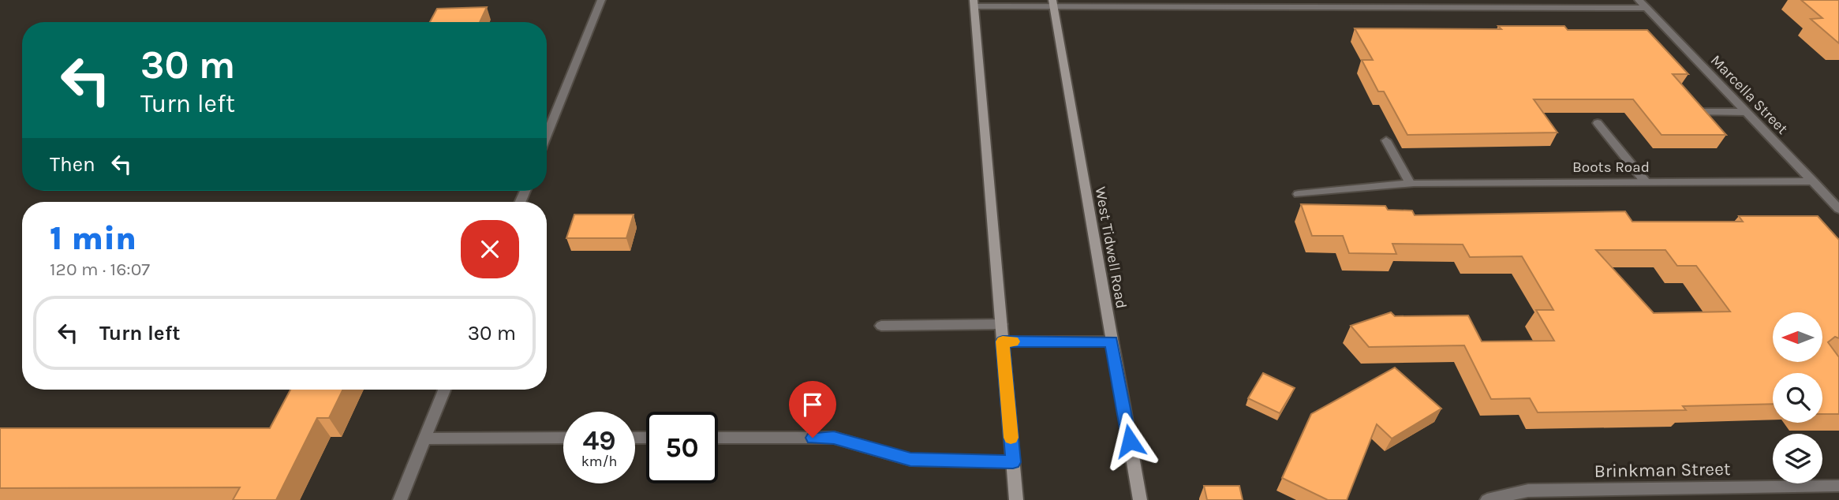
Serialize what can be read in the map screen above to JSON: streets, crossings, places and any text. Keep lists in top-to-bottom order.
{
  "streets": {
    "main road": ["West Tidwell Road"],
    "street": ["Marcella Street", "Boots Road", "Brinkman Street"]
  },
  "crossings": [
    ["Marcella Street", "Boots Road"]
  ],
  "north": "left",
  "page": {
    "turn": ["30 m", "Turn left"],
    "then": "Then",
    "heading": ["1 min", "120 m · 16:07"],
    "list": [
      {
        "name": "Turn left",
        "value": "30 m"
      }
    ],
    "speed": "49 km/h",
    "limit": "50"
  }
}
